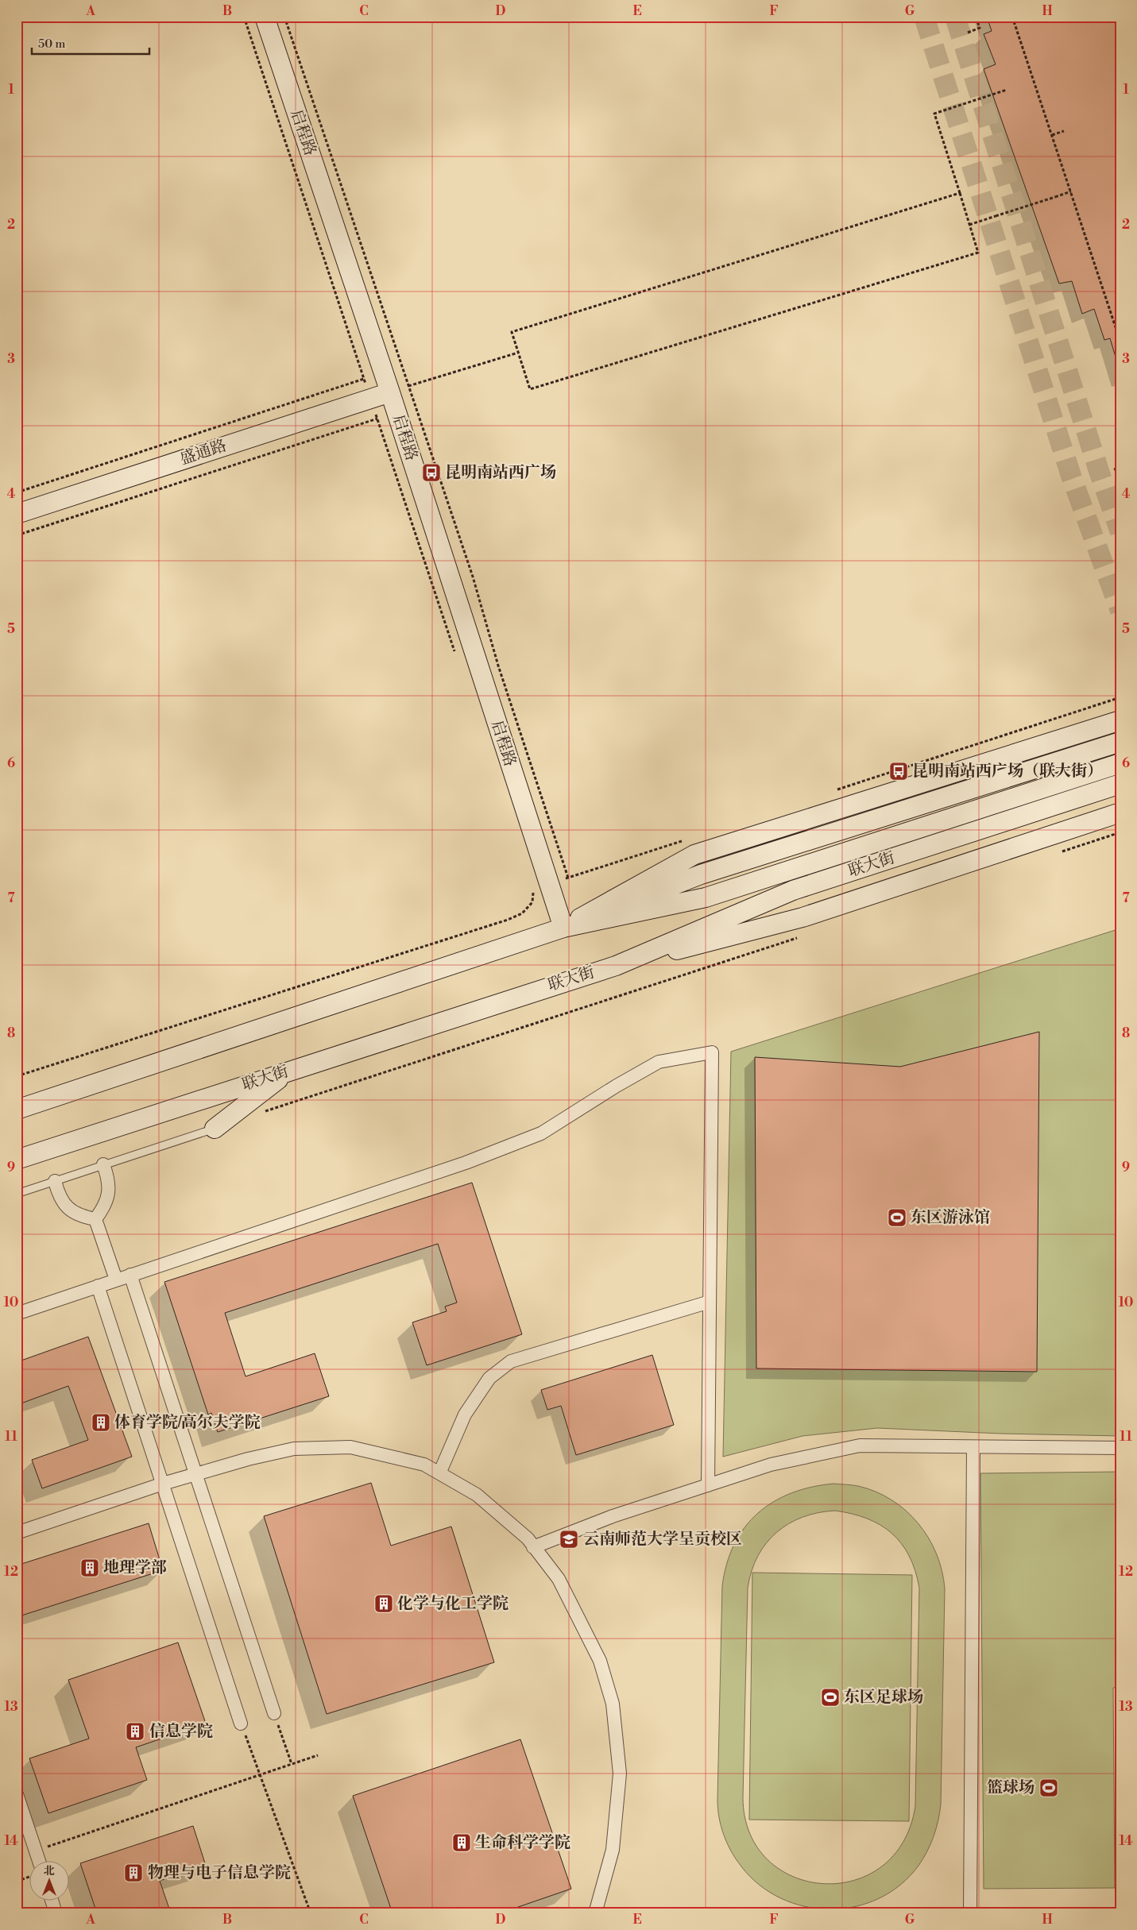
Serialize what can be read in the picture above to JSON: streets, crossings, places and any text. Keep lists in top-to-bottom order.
{
  "streets": {
    "main road": ["启程路", "盛通路", "联大街"]
  },
  "crossings": [
    ["启程路", "盛通路"],
    ["启程路", "联大街"]
  ],
  "places": {
    "bus stop": ["昆明南站西广场", "昆明南站西广场（联大街）"],
    "sports": ["东区游泳馆", "东区足球场", "篮球场"],
    "building": [
      "体育学院/高尔夫学院",
      "地理学部",
      "化学与化工学院",
      "信息学院",
      "生命科学学院",
      "物理与电子信息学院"
    ],
    "school or university": ["云南师范大学呈贡校区"]
  },
  "scale_bar": "50 m",
  "north": "top",
  "grid": {
    "columns": [
      "A",
      "B",
      "C",
      "D",
      "E",
      "F",
      "G",
      "H"
    ],
    "rows": [
      "1",
      "2",
      "3",
      "4",
      "5",
      "6",
      "7",
      "8",
      "9",
      "10",
      "11",
      "12",
      "13",
      "14"
    ]
  }
}
